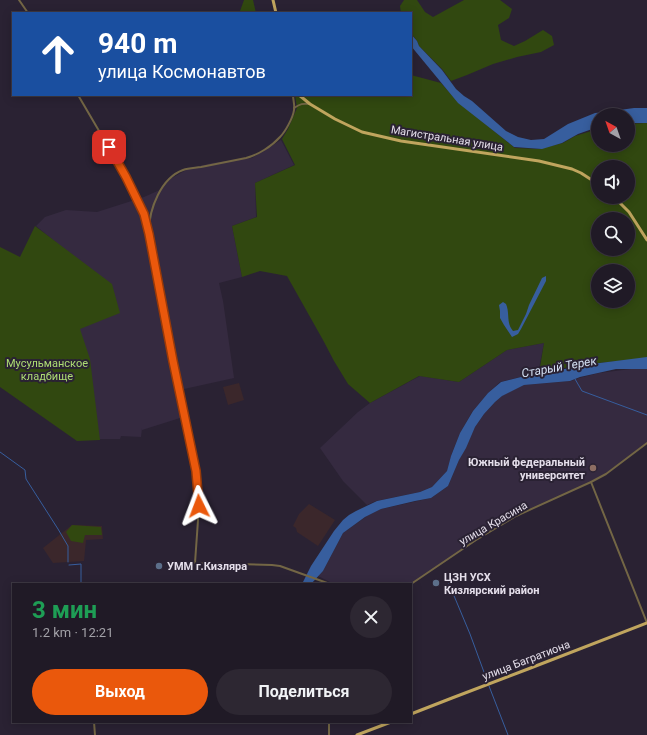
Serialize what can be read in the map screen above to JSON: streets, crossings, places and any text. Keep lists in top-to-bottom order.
{
  "streets": {
    "main road": ["Магистральная улица", "улица Багратиона"],
    "street": ["улица Красина"]
  },
  "water": ["Старый Терек"],
  "parks": ["Мусульманское кладбище"],
  "places": ["Южный федеральный университет", "УММ г.Кизляра", "ЦЗН УСХ Кизлярский район"],
  "north": "top left",
  "page": {
    "turn": ["940 m", "улица Космонавтов"],
    "heading": ["3 мин", "1.2 km · 12:21"],
    "buttons": ["Выход", "Поделиться"]
  }
}
